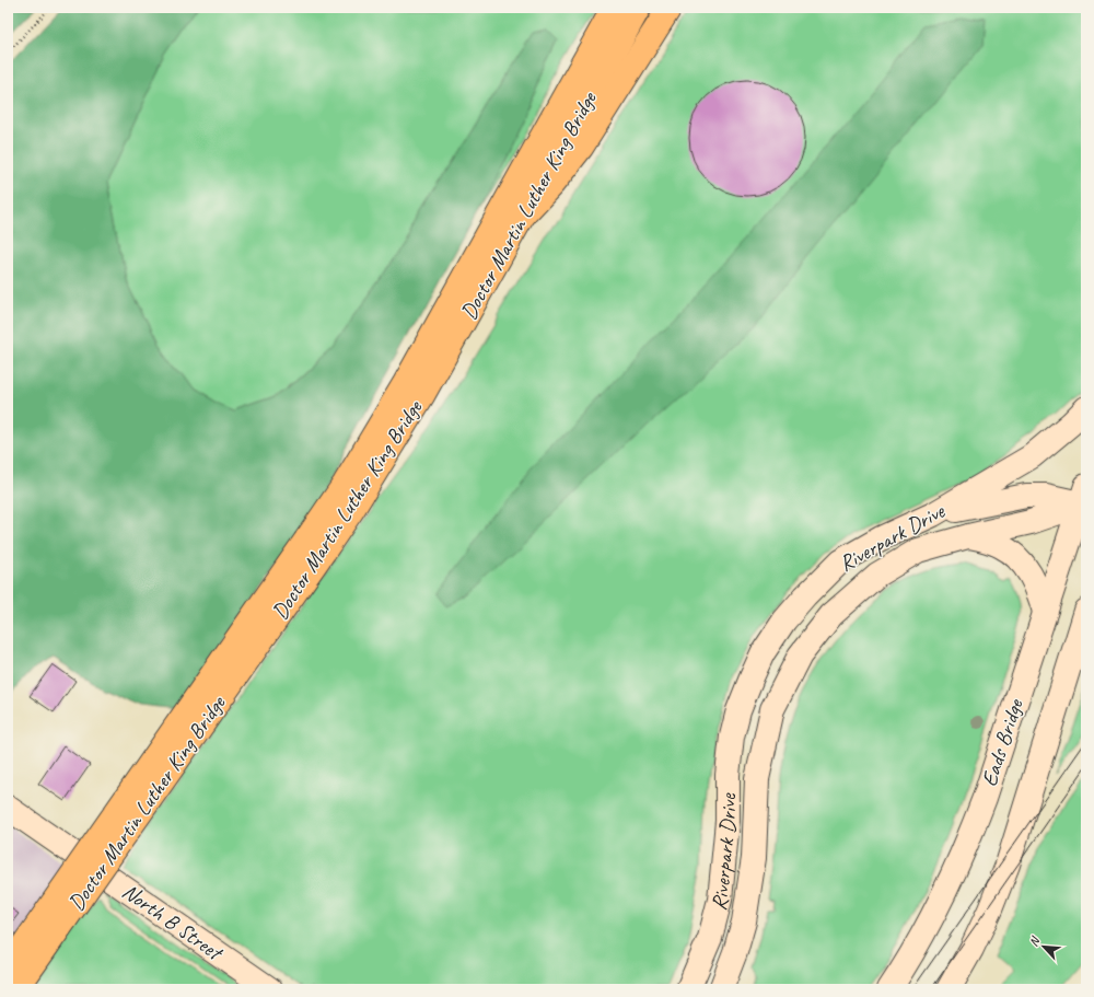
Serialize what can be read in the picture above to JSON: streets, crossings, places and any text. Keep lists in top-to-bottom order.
{
  "streets": {
    "main road": ["Doctor Martin Luther King Bridge"],
    "street": ["Riverpark Drive", "Eads Bridge", "North B Street"]
  },
  "crossings": [
    ["Riverpark Drive", "Eads Bridge"]
  ],
  "north": "top left"
}
